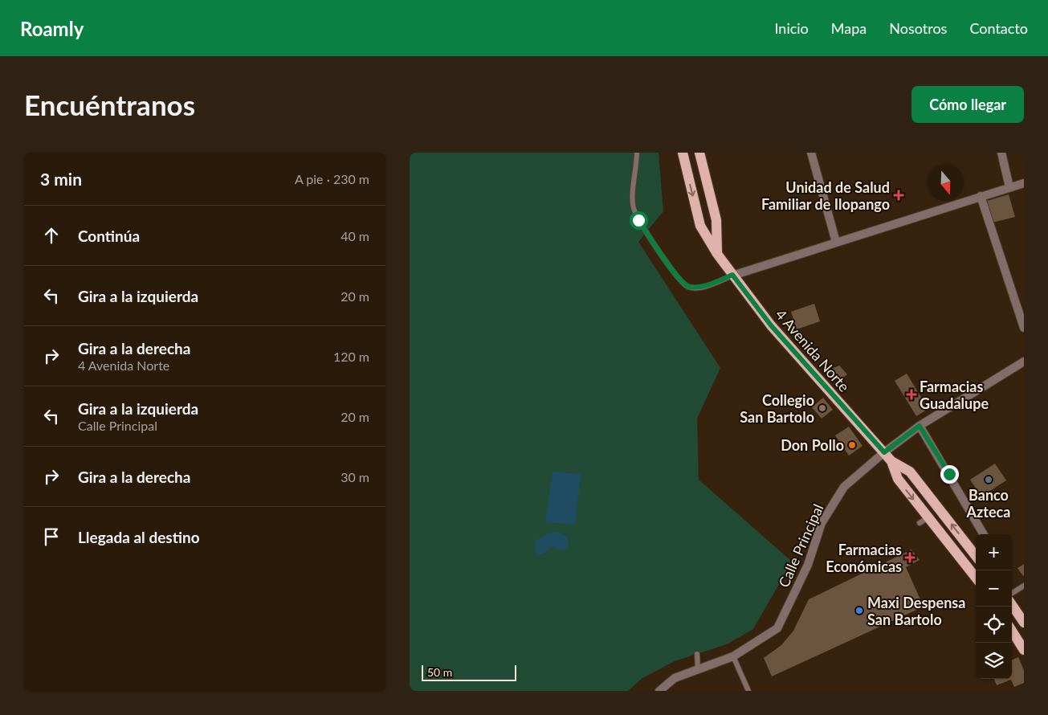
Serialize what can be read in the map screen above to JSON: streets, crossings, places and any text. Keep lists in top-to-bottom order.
{
  "streets": {
    "main road": ["4 Avenida Norte"],
    "street": ["Calle Principal"]
  },
  "crossings": [
    ["4 Avenida Norte", "Calle Principal"]
  ],
  "places": {
    "health": ["Unidad de Salud Familiar de Ilopango", "Farmacias Guadalupe", "Farmacias Económicas"],
    "other": [
      "Collegio San Bartolo",
      "Don Pollo",
      "Banco Azteca",
      "Maxi Despensa San Bartolo"
    ]
  },
  "scale_bar": "50 m",
  "north": "bottom",
  "page": {
    "header": "Roamly",
    "nav": [
      "Inicio",
      "Mapa",
      "Nosotros",
      "Contacto"
    ],
    "buttons": "Cómo llegar",
    "title": "Encuéntranos",
    "heading": ["3 min", "A pie · 230 m"],
    "list": [
      ["Continúa", "40 m"],
      ["Gira a la izquierda", "20 m"],
      ["Gira a la derecha", "4 Avenida Norte", "120 m"],
      ["Gira a la izquierda", "Calle Principal", "20 m"],
      ["Gira a la derecha", "30 m"],
      "Llegada al destino"
    ],
    "map_buttons": ["+", "−"],
    "scale": "50 m"
  }
}
